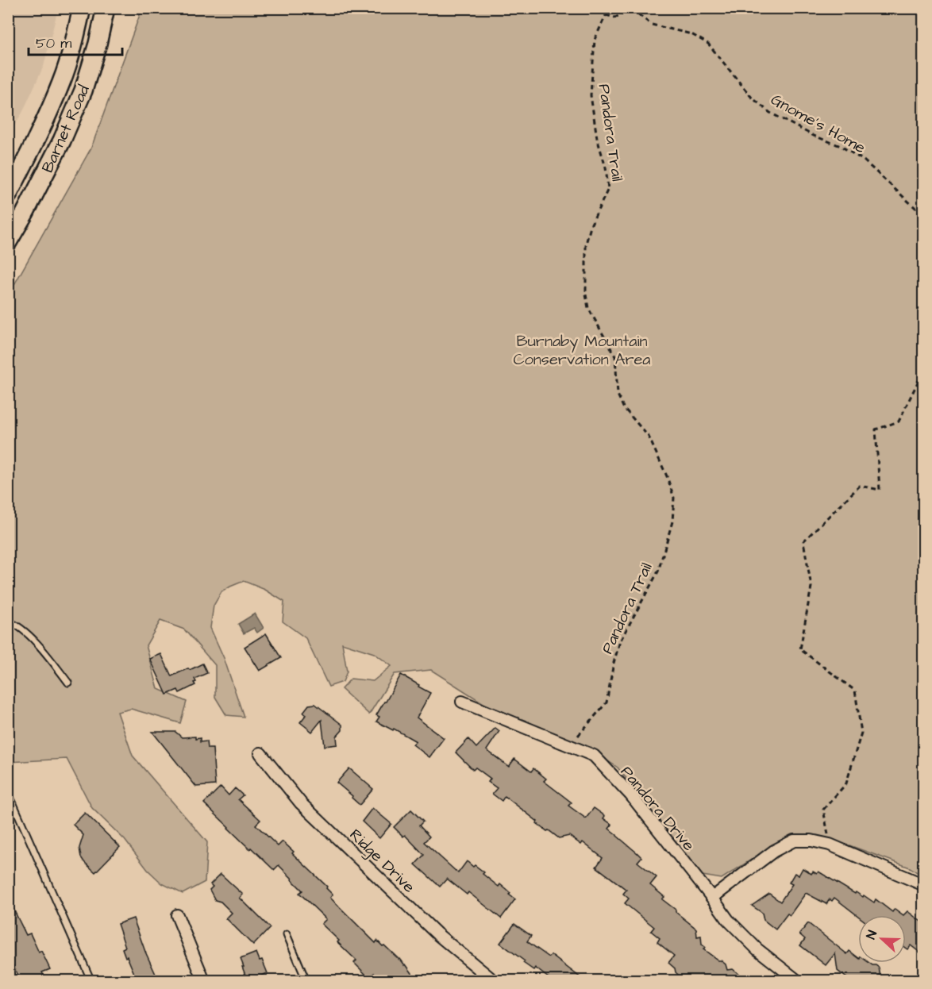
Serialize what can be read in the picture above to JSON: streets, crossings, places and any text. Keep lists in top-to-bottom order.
{
  "streets": {
    "main road": ["Barnet Road"],
    "street": ["Pandora Drive", "Ridge Drive"],
    "path": ["Gnome's Home", "Pandora Trail"]
  },
  "crossings": [
    ["Pandora Trail", "Pandora Drive"]
  ],
  "parks": ["Burnaby Mountain Conservation Area"],
  "scale_bar": "50 m",
  "north": "left"
}
